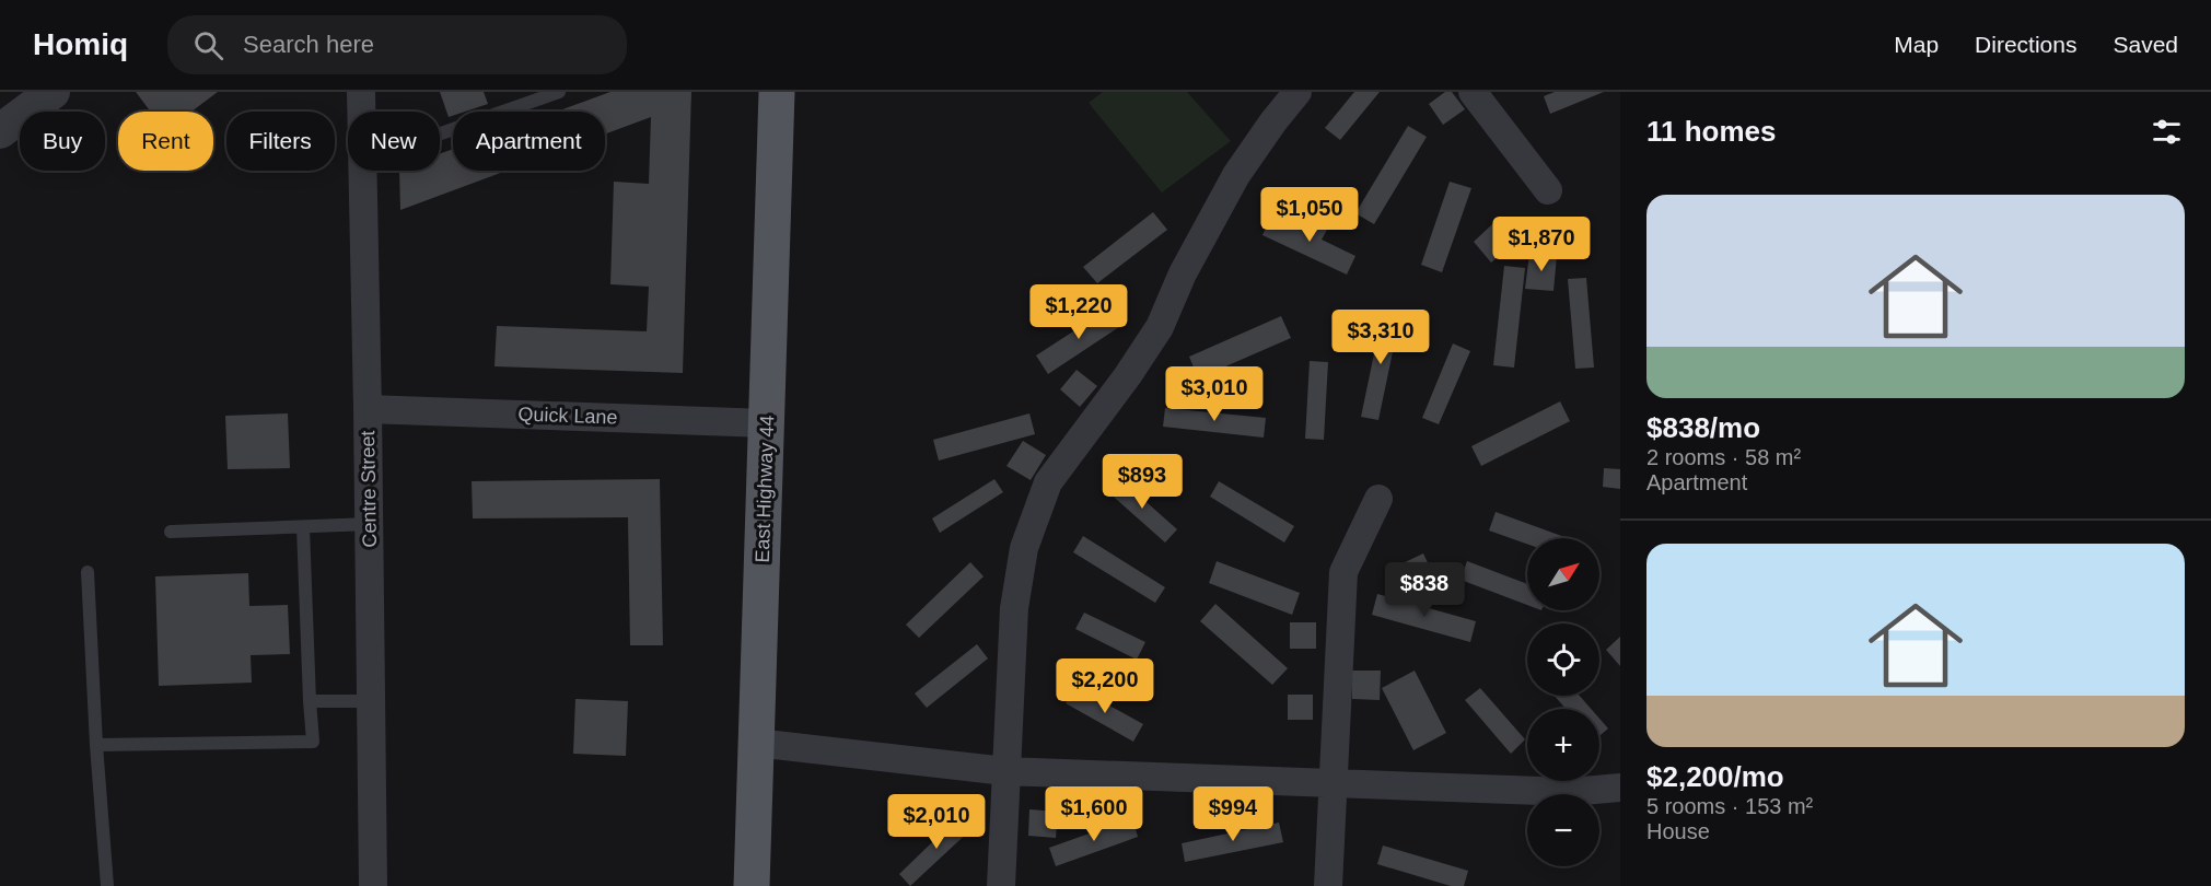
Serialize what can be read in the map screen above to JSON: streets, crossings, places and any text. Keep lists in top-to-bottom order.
{
  "streets": {
    "main road": ["East Highway 44"],
    "street": ["Quick Lane", "Centre Street"]
  },
  "crossings": [
    ["Quick Lane", "Centre Street"],
    ["Quick Lane", "East Highway 44"]
  ],
  "north": "top right",
  "page": {
    "header": "Homiq",
    "search": "Search here",
    "nav": ["Map", "Directions", "Saved"],
    "heading": "11 homes",
    "chip": [
      "Buy",
      "Rent",
      "Filters",
      "New",
      "Apartment"
    ],
    "list": [
      {
        "name": "$838/mo",
        "note": "2 rooms · 58 m² · Apartment"
      },
      {
        "name": "$2,200/mo",
        "note": "5 rooms · 153 m² · House"
      }
    ],
    "price": [
      "$1,050",
      "$1,870",
      "$1,220",
      "$3,310",
      "$3,010",
      "$893",
      "$838",
      "$2,200",
      "$1,600",
      "$994",
      "$2,010"
    ],
    "map_buttons": ["+", "−"]
  }
}
